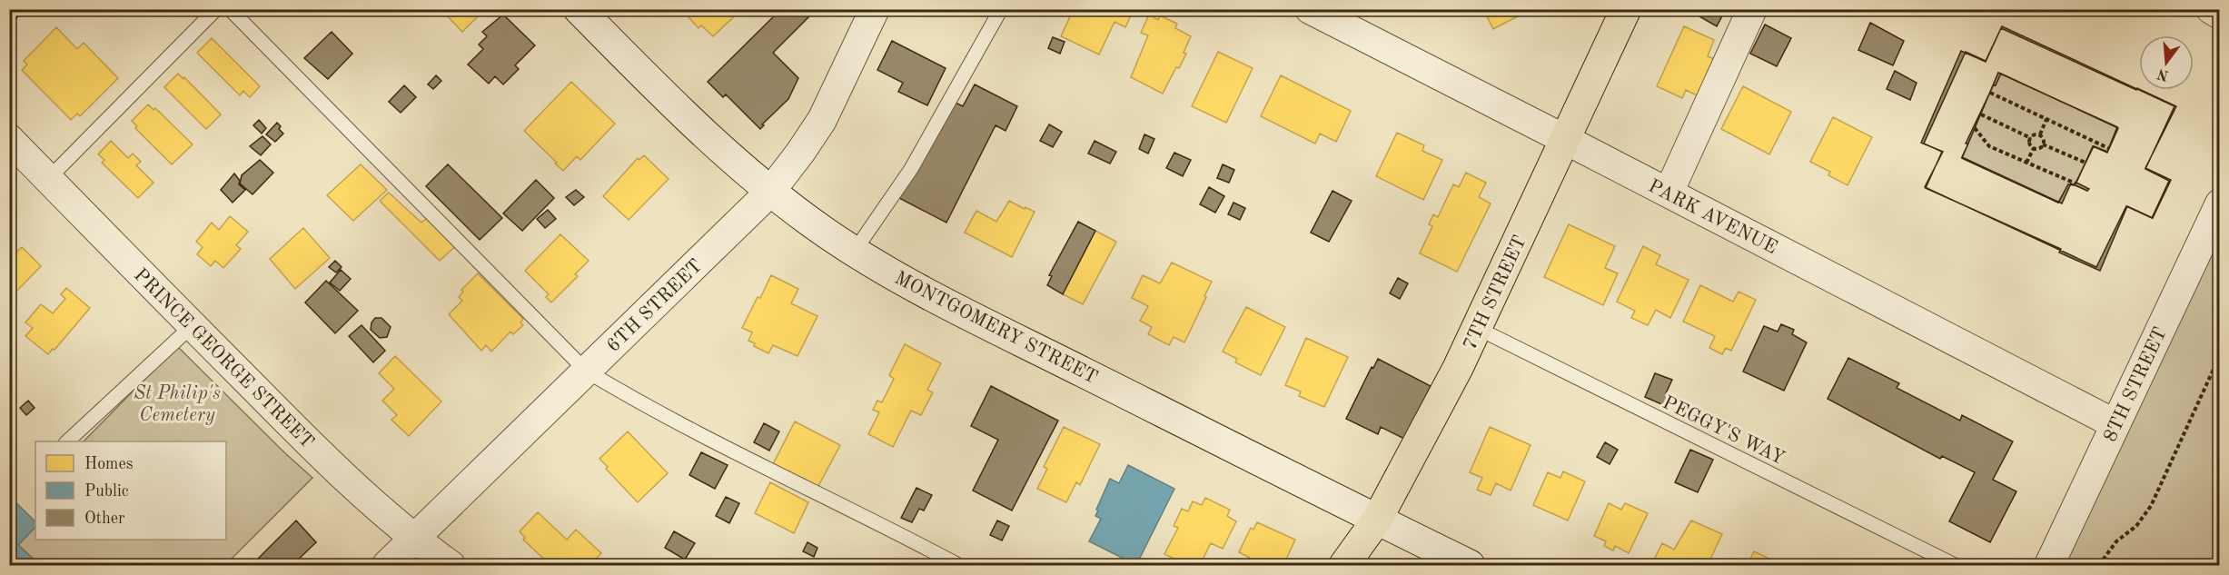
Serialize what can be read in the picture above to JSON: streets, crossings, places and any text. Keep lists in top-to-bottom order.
{
  "streets": {
    "main road": ["7TH STREET"],
    "street": [
      "PARK AVENUE",
      "6TH STREET",
      "MONTGOMERY STREET",
      "PRINCE GEORGE STREET",
      "8TH STREET"
    ],
    "lane": ["PEGGY'S WAY"]
  },
  "crossings": [
    ["PARK AVENUE", "7TH STREET"],
    ["PARK AVENUE", "8TH STREET"],
    ["7TH STREET", "MONTGOMERY STREET"],
    ["7TH STREET", "PEGGY'S WAY"],
    ["6TH STREET", "MONTGOMERY STREET"],
    ["6TH STREET", "PRINCE GEORGE STREET"]
  ],
  "parks": ["St Philip's Cemetery"],
  "legend": ["Homes", "Public", "Other"],
  "north": "bottom"
}
